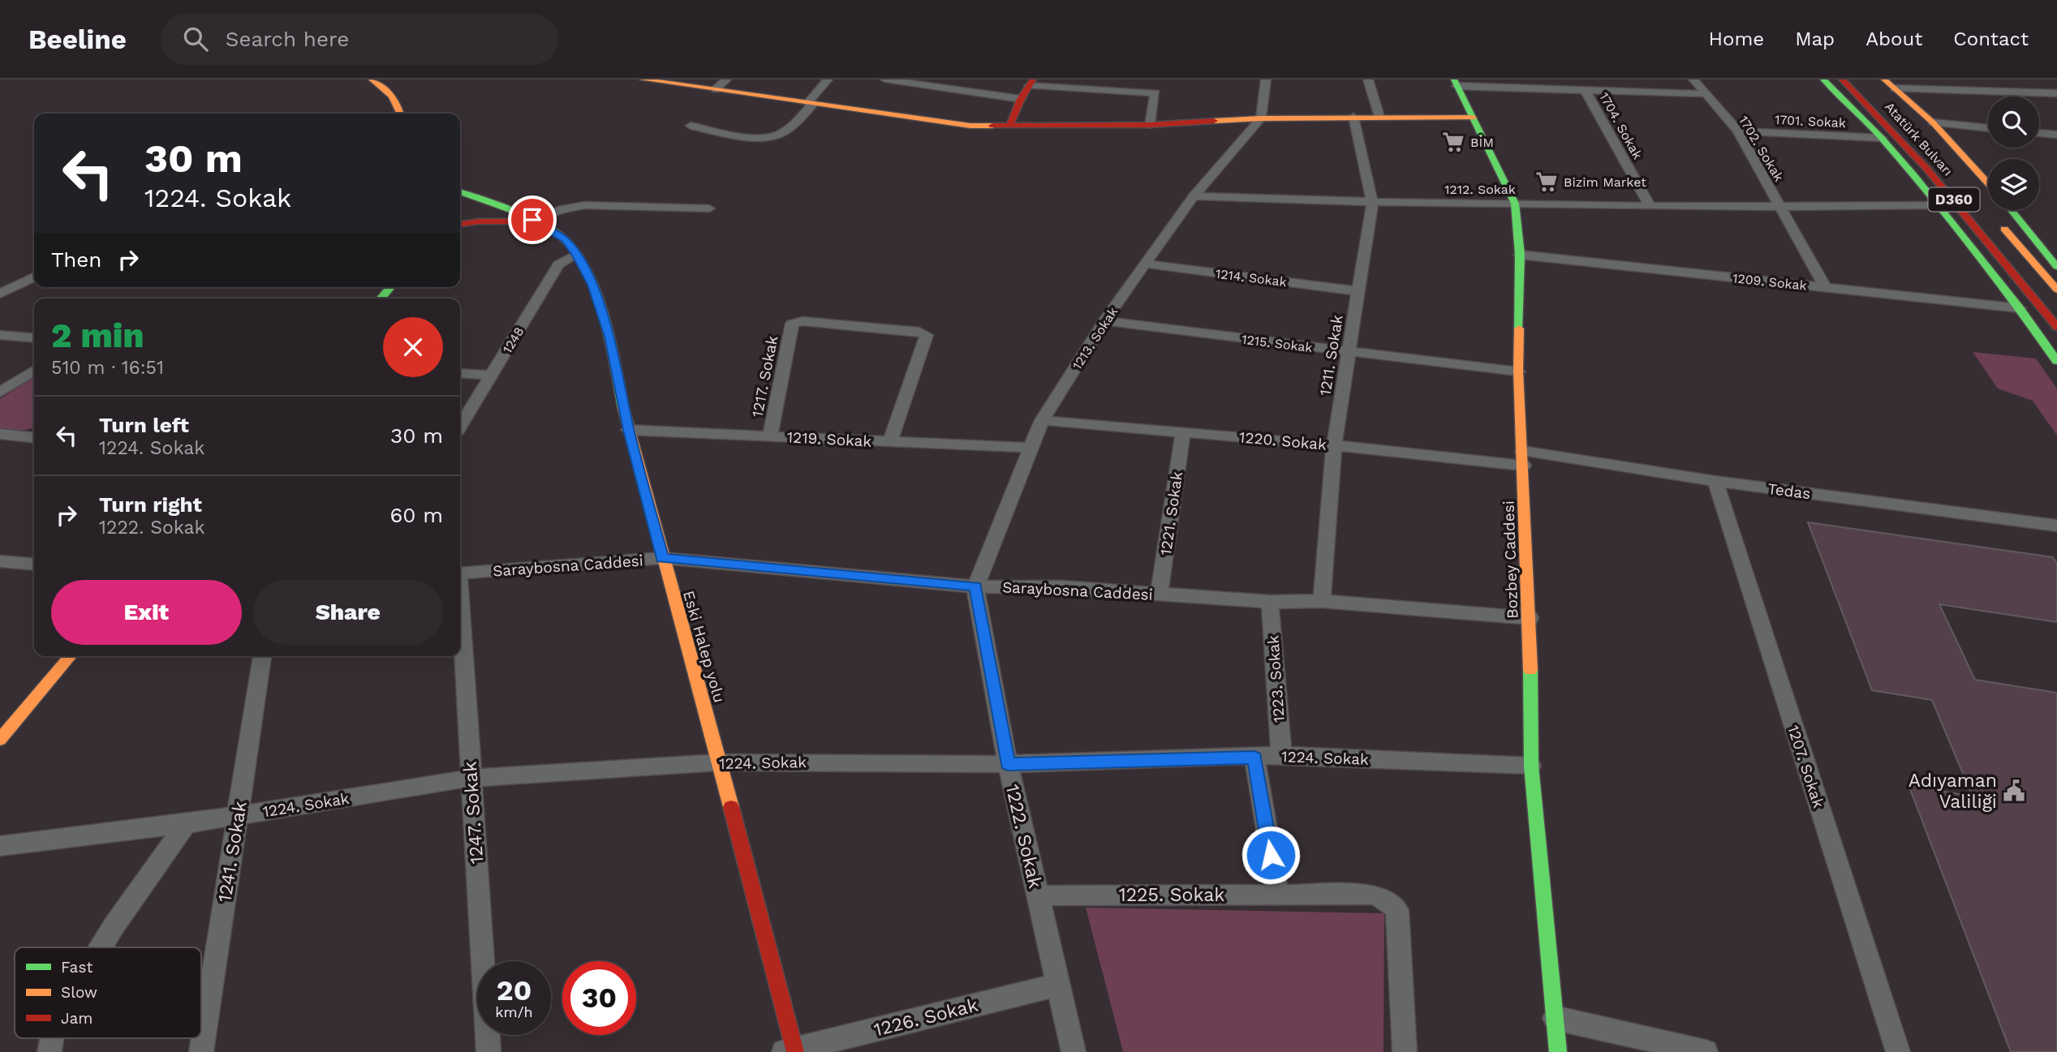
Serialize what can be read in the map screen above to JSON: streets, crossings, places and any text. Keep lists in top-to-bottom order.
{
  "streets": {
    "main road": [
      "Atatürk Bulvarı",
      "D360",
      "Bozbey Caddesi",
      "Eski Halep yolu"
    ],
    "street": [
      "1701. Sokak",
      "1704. Sokak",
      "1702. Sokak",
      "1212. Sokak",
      "1214. Sokak",
      "1209. Sokak",
      "1213. Sokak",
      "1248",
      "1215. Sokak",
      "1211. Sokak",
      "1217. Sokak",
      "1219. Sokak",
      "1220. Sokak",
      "Tedas",
      "1221. Sokak",
      "Saraybosna Caddesi",
      "1223. Sokak",
      "1224. Sokak",
      "1207. Sokak",
      "1247. Sokak",
      "1222. Sokak",
      "1241. Sokak",
      "1225. Sokak",
      "1226. Sokak"
    ]
  },
  "crossings": [
    ["1701. Sokak", "1702. Sokak"],
    ["1704. Sokak", "1212. Sokak"],
    ["1702. Sokak", "1212. Sokak"],
    ["1702. Sokak", "1209. Sokak"],
    ["1212. Sokak", "1213. Sokak"],
    ["1212. Sokak", "1211. Sokak"],
    ["1212. Sokak", "Bozbey Caddesi"],
    ["1214. Sokak", "1213. Sokak"],
    ["1214. Sokak", "1211. Sokak"],
    ["1209. Sokak", "Bozbey Caddesi"],
    ["1213. Sokak", "1215. Sokak"],
    ["1213. Sokak", "1219. Sokak"],
    ["1213. Sokak", "1220. Sokak"],
    ["1213. Sokak", "Saraybosna Caddesi"],
    ["1213. Sokak", "1222. Sokak"],
    ["1248", "Eski Halep yolu"],
    ["1215. Sokak", "1211. Sokak"],
    ["1215. Sokak", "Bozbey Caddesi"],
    ["1211. Sokak", "1220. Sokak"],
    ["1211. Sokak", "Saraybosna Caddesi"],
    ["1217. Sokak", "1219. Sokak"],
    ["1219. Sokak", "Eski Halep yolu"],
    ["1220. Sokak", "Tedas"],
    ["1220. Sokak", "1221. Sokak"],
    ["1220. Sokak", "Bozbey Caddesi"],
    ["Tedas", "Bozbey Caddesi"],
    ["Tedas", "1207. Sokak"],
    ["1221. Sokak", "Saraybosna Caddesi"],
    ["Bozbey Caddesi", "Saraybosna Caddesi"],
    ["Bozbey Caddesi", "1224. Sokak"],
    ["Saraybosna Caddesi", "Eski Halep yolu"],
    ["Saraybosna Caddesi", "1223. Sokak"],
    ["Saraybosna Caddesi", "1222. Sokak"],
    ["Eski Halep yolu", "1224. Sokak"],
    ["Eski Halep yolu", "1226. Sokak"],
    ["1223. Sokak", "1224. Sokak"],
    ["1224. Sokak", "1247. Sokak"],
    ["1224. Sokak", "1222. Sokak"],
    ["1224. Sokak", "1241. Sokak"],
    ["1222. Sokak", "1225. Sokak"],
    ["1222. Sokak", "1226. Sokak"]
  ],
  "places": {
    "supermarket": ["BİM", "Bizim Market"],
    "public building": ["Adıyaman Valiliği"]
  },
  "legend": ["Fast", "Slow", "Jam"],
  "page": {
    "header": "Beeline",
    "search": "Search here",
    "nav": [
      "Home",
      "Map",
      "About",
      "Contact"
    ],
    "turn": ["30 m", "1224. Sokak"],
    "then": "Then",
    "heading": ["2 min", "510 m · 16:51"],
    "list": [
      {
        "name": "Turn left",
        "note": "1224. Sokak",
        "value": "30 m"
      },
      {
        "name": "Turn right",
        "note": "1222. Sokak",
        "value": "60 m"
      }
    ],
    "buttons": ["Exit", "Share"],
    "speed": "20 km/h",
    "limit": "30"
  }
}
